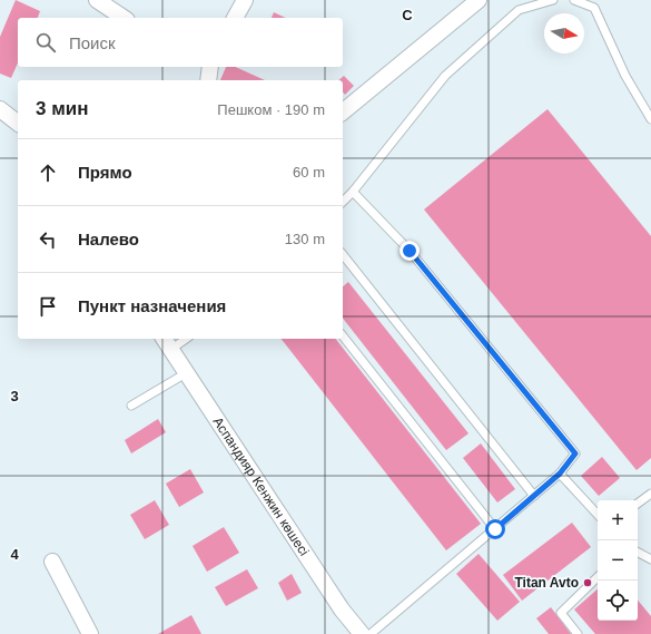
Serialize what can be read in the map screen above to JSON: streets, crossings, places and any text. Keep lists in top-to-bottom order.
{
  "streets": {
    "street": ["Аспандияр Кенжин көшесі"]
  },
  "places": ["Titan Avto"],
  "north": "right",
  "page": {
    "search": "Поиск",
    "heading": ["3 мин", "Пешком · 190 m"],
    "list": [
      ["Прямо", "60 m"],
      ["Налево", "130 m"],
      "Пункт назначения"
    ],
    "map_buttons": ["+", "−"]
  },
  "grid": {
    "columns": ["C"],
    "rows": ["3", "4"]
  }
}
